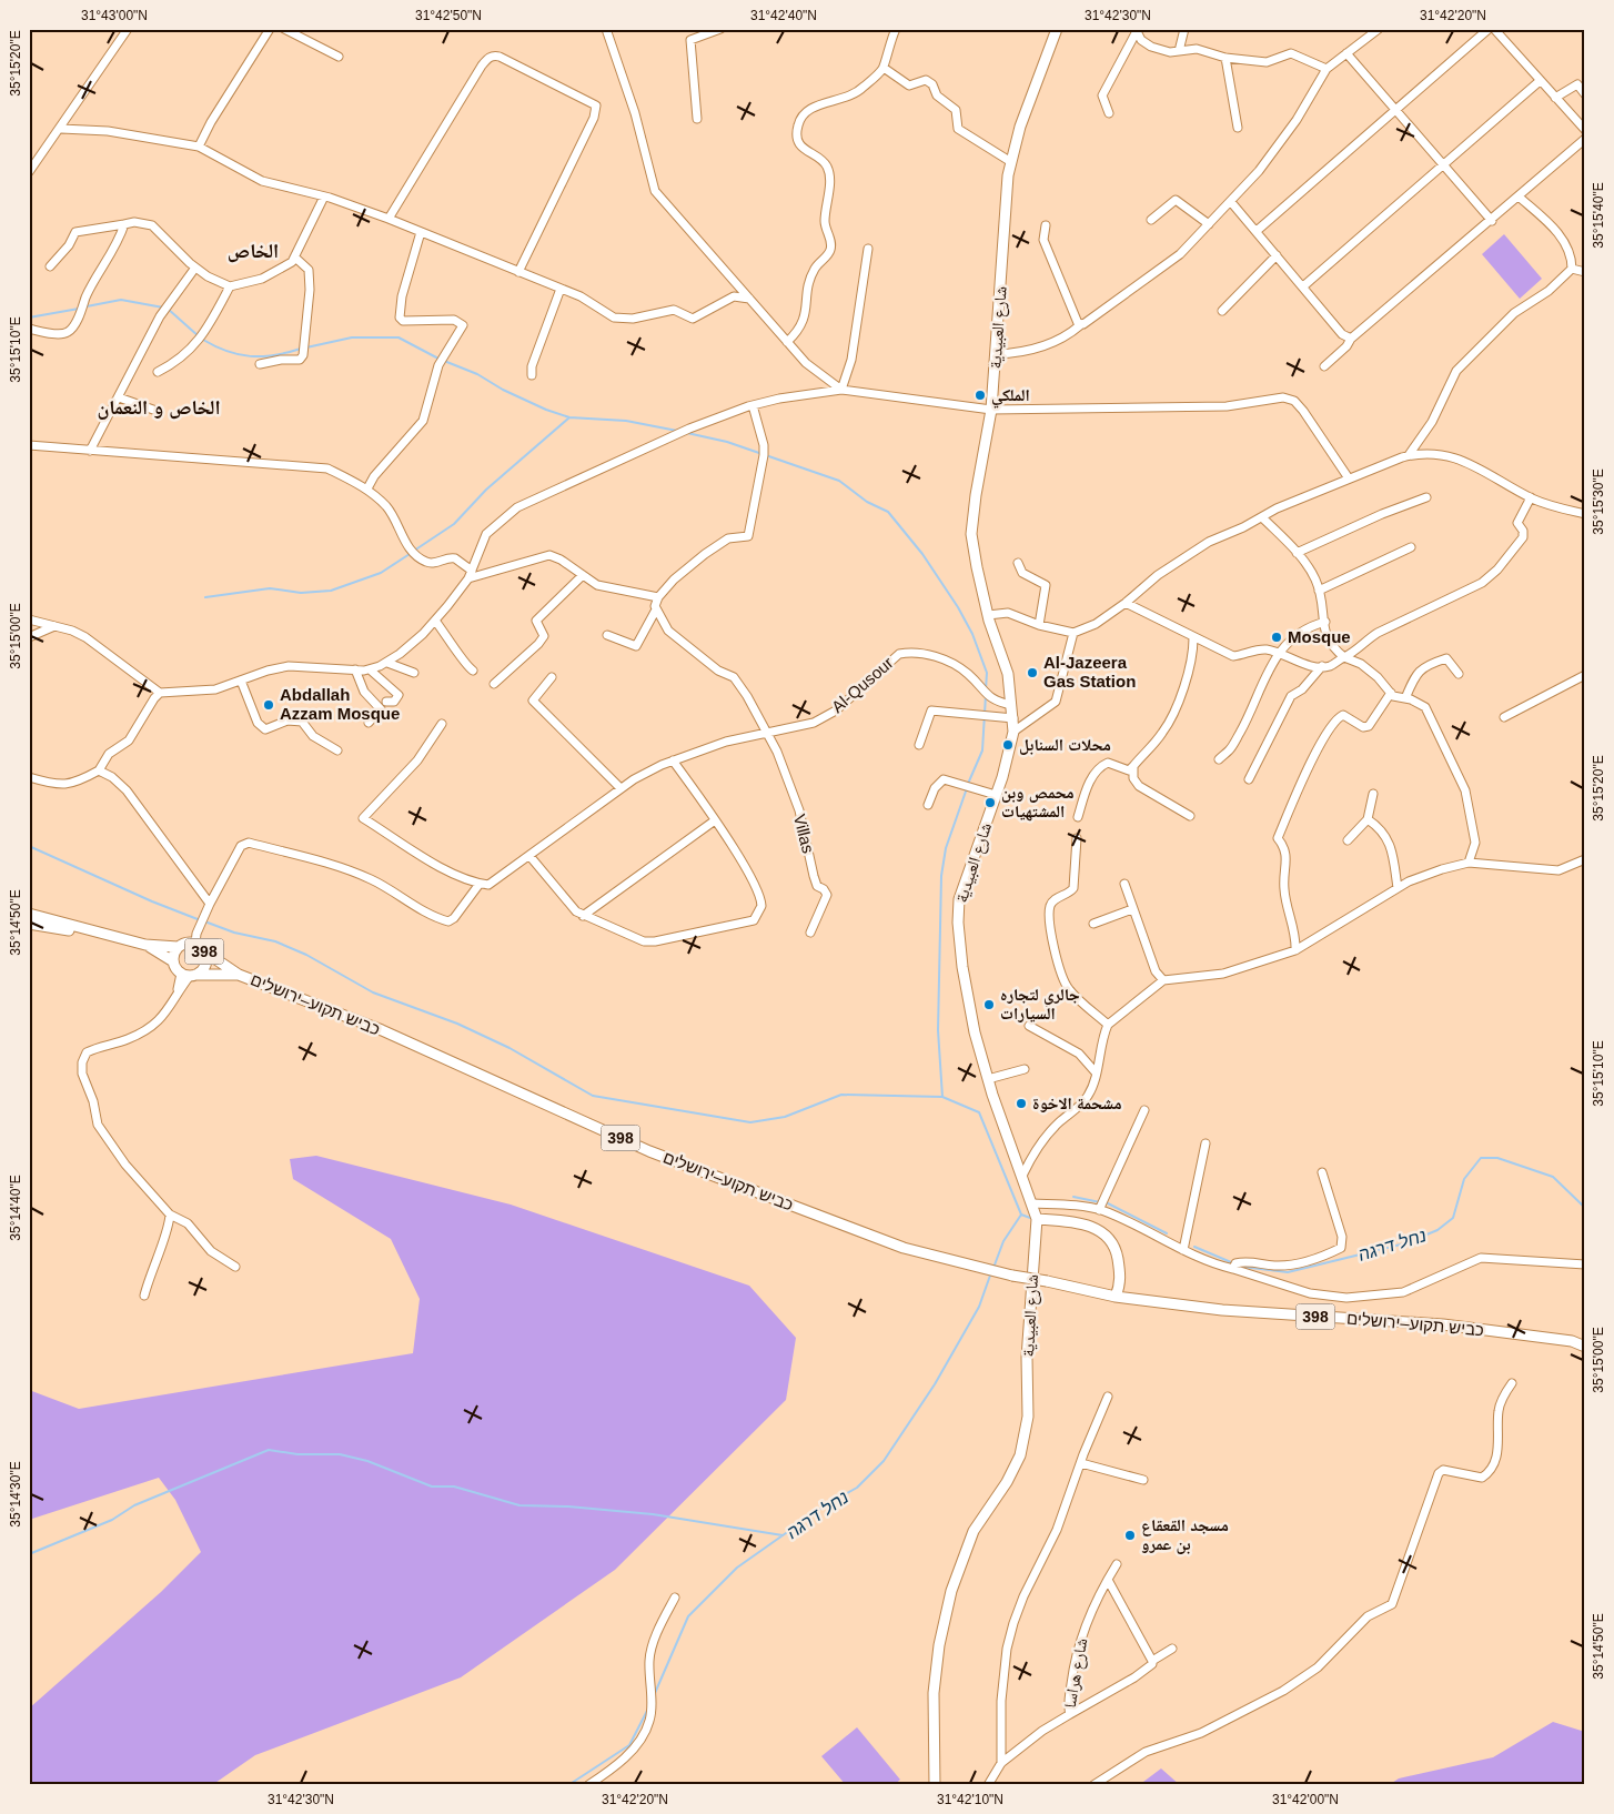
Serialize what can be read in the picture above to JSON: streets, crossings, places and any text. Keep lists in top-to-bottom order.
{
  "streets": {
    "main road": ["شارع العبيدية", "398", "כביש תקוע–ירושלים"],
    "street": ["Al-Qusour", "Villas", "شارع هراسا"]
  },
  "crossings": [
    ["شارع العبيدية", "Al-Qusour"],
    ["Al-Qusour", "Villas"],
    ["398", "כביש תקוע–ירושלים"]
  ],
  "districts": ["الخاص", "الخاص و النعمان"],
  "water": ["נחל דרגה"],
  "places": [
    "الملكي",
    "Mosque",
    "Al-Jazeera Gas Station",
    "Abdallah Azzam Mosque",
    "محلات السنابل",
    "محمص وبن المشتهيات",
    "جالري لتجاره السيارات",
    "مشحمة الاخوة",
    "مسجد القعقاع بن عمرو"
  ],
  "coordinates": [
    "31°43'00\"N",
    "31°42'50\"N",
    "31°42'40\"N",
    "31°42'30\"N",
    "31°42'20\"N",
    "35°15'20\"E",
    "35°15'40\"E",
    "35°15'10\"E",
    "35°15'30\"E",
    "35°15'00\"E",
    "35°14'50\"E",
    "35°14'40\"E",
    "35°14'30\"E",
    "31°42'10\"N",
    "31°42'00\"N"
  ]
}
